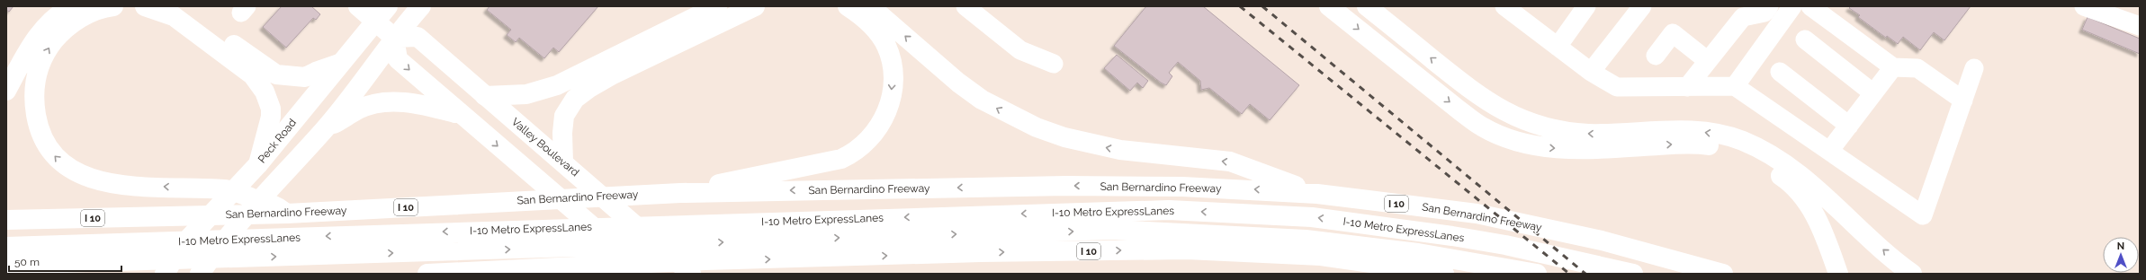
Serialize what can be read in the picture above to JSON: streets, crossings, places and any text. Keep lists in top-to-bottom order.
{
  "streets": {
    "main road": [
      "Peck Road",
      "Valley Boulevard",
      "San Bernardino Freeway",
      "I 10",
      "I-10 Metro ExpressLanes"
    ]
  },
  "scale_bar": "50 m",
  "north": "top"
}
